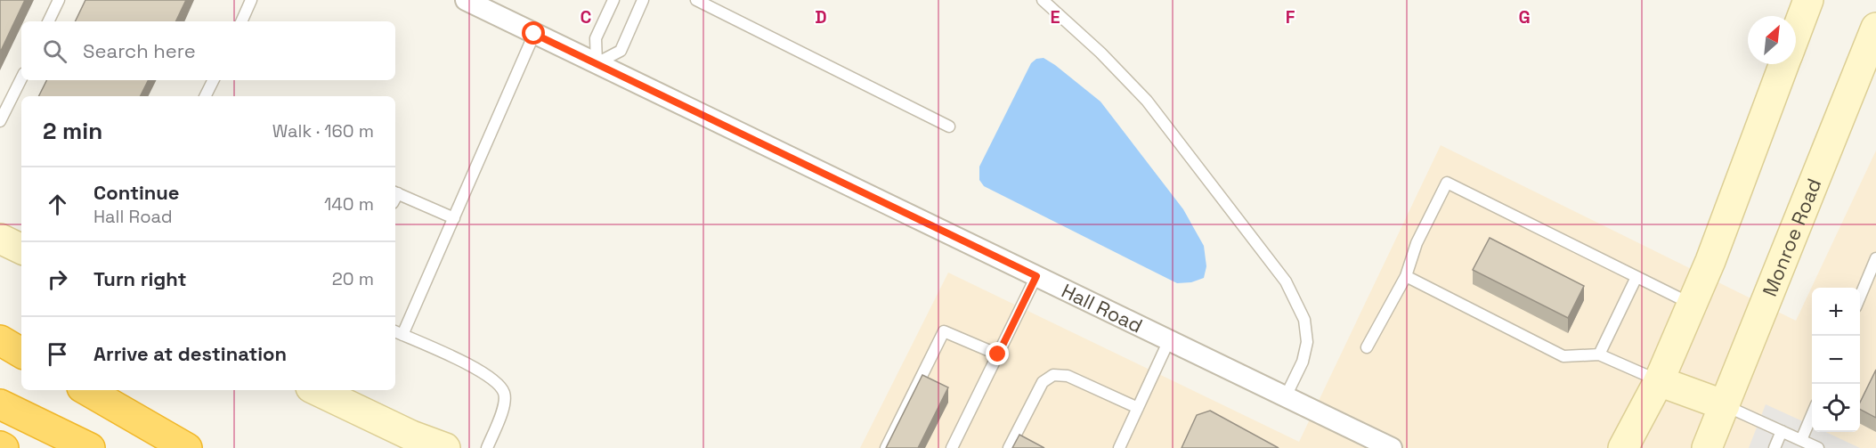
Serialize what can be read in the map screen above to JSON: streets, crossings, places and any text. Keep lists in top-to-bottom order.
{
  "streets": {
    "main road": ["Monroe Road"],
    "street": ["Hall Road"]
  },
  "north": "top right",
  "page": {
    "search": "Search here",
    "heading": ["2 min", "Walk · 160 m"],
    "list": [
      ["Continue", "Hall Road", "140 m"],
      ["Turn right", "20 m"],
      "Arrive at destination"
    ],
    "map_buttons": ["+", "−"]
  },
  "grid": {
    "columns": [
      "C",
      "D",
      "E",
      "F",
      "G"
    ]
  }
}
